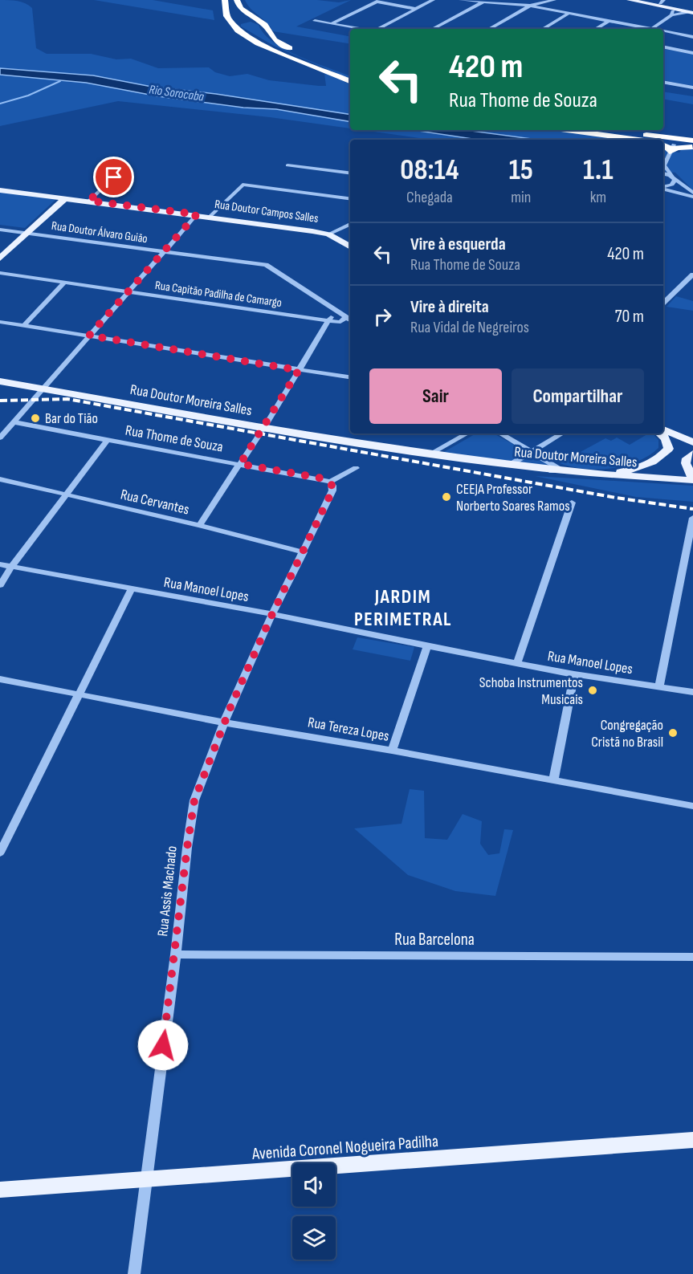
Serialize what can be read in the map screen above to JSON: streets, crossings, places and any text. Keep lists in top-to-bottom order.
{
  "streets": {
    "main road": ["Rua Doutor Campos Salles", "Rua Doutor Moreira Salles", "Avenida Coronel Nogueira Padilha"],
    "street": [
      "Rua Doutor Álvaro Guião",
      "Rua Capitão Padilha de Camargo",
      "Rua Thome de Souza",
      "Rua Cervantes",
      "Rua Manoel Lopes",
      "Rua Tereza Lopes",
      "Rua Assis Machado",
      "Rua Barcelona"
    ]
  },
  "crossings": [
    ["Rua Thome de Souza", "Rua Assis Machado"],
    ["Rua Cervantes", "Rua Assis Machado"],
    ["Rua Manoel Lopes", "Rua Assis Machado"],
    ["Rua Tereza Lopes", "Rua Assis Machado"],
    ["Rua Assis Machado", "Rua Barcelona"],
    ["Rua Assis Machado", "Avenida Coronel Nogueira Padilha"]
  ],
  "districts": ["JARDIM PERIMETRAL"],
  "water": ["Rio Sorocaba"],
  "places": [
    "Bar do Tião",
    "CEEJA Professor Norberto Soares Ramos",
    "Schoba Instrumentos Musicais",
    "Congregação Cristã no Brasil"
  ],
  "page": {
    "turn": ["420 m", "Rua Thome de Souza"],
    "eta": [
      "08:14",
      "Chegada",
      "15",
      "min",
      "1.1",
      "km"
    ],
    "list": [
      {
        "name": "Vire à esquerda",
        "note": "Rua Thome de Souza",
        "value": "420 m"
      },
      {
        "name": "Vire à direita",
        "note": "Rua Vidal de Negreiros",
        "value": "70 m"
      }
    ],
    "buttons": ["Sair", "Compartilhar"]
  }
}
